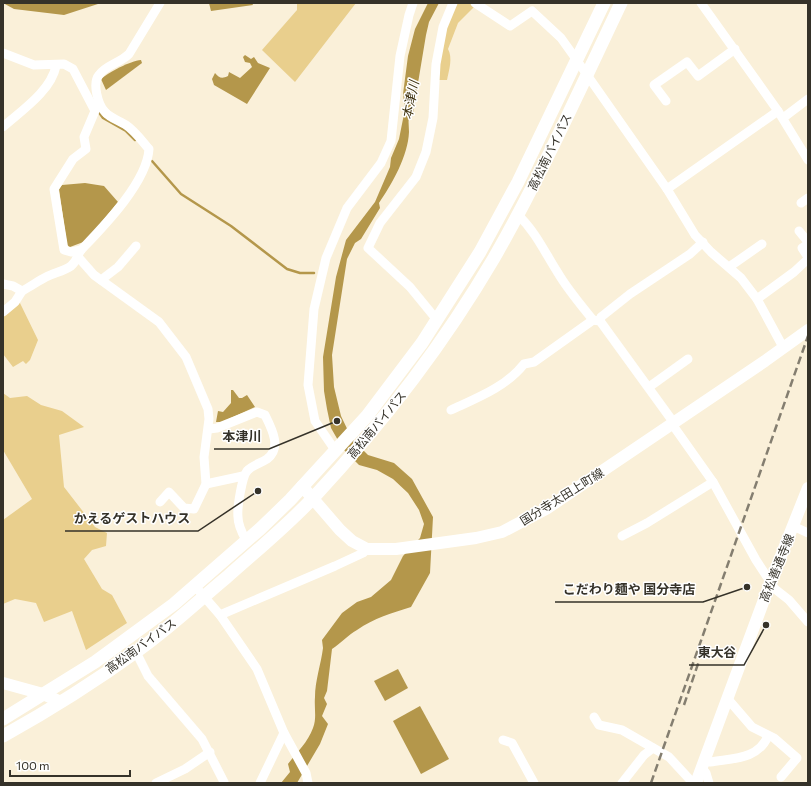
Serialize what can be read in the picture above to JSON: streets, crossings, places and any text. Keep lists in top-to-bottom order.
{
  "streets": {
    "highway": ["高松南バイパス"],
    "main road": ["国分寺太田上町線", "高松善通寺線"]
  },
  "water": ["本津川"],
  "places": [
    "本津川",
    "かえるゲストハウス",
    "こだわり麺や 国分寺店",
    "東大谷"
  ],
  "scale_bar": "100 m"
}
